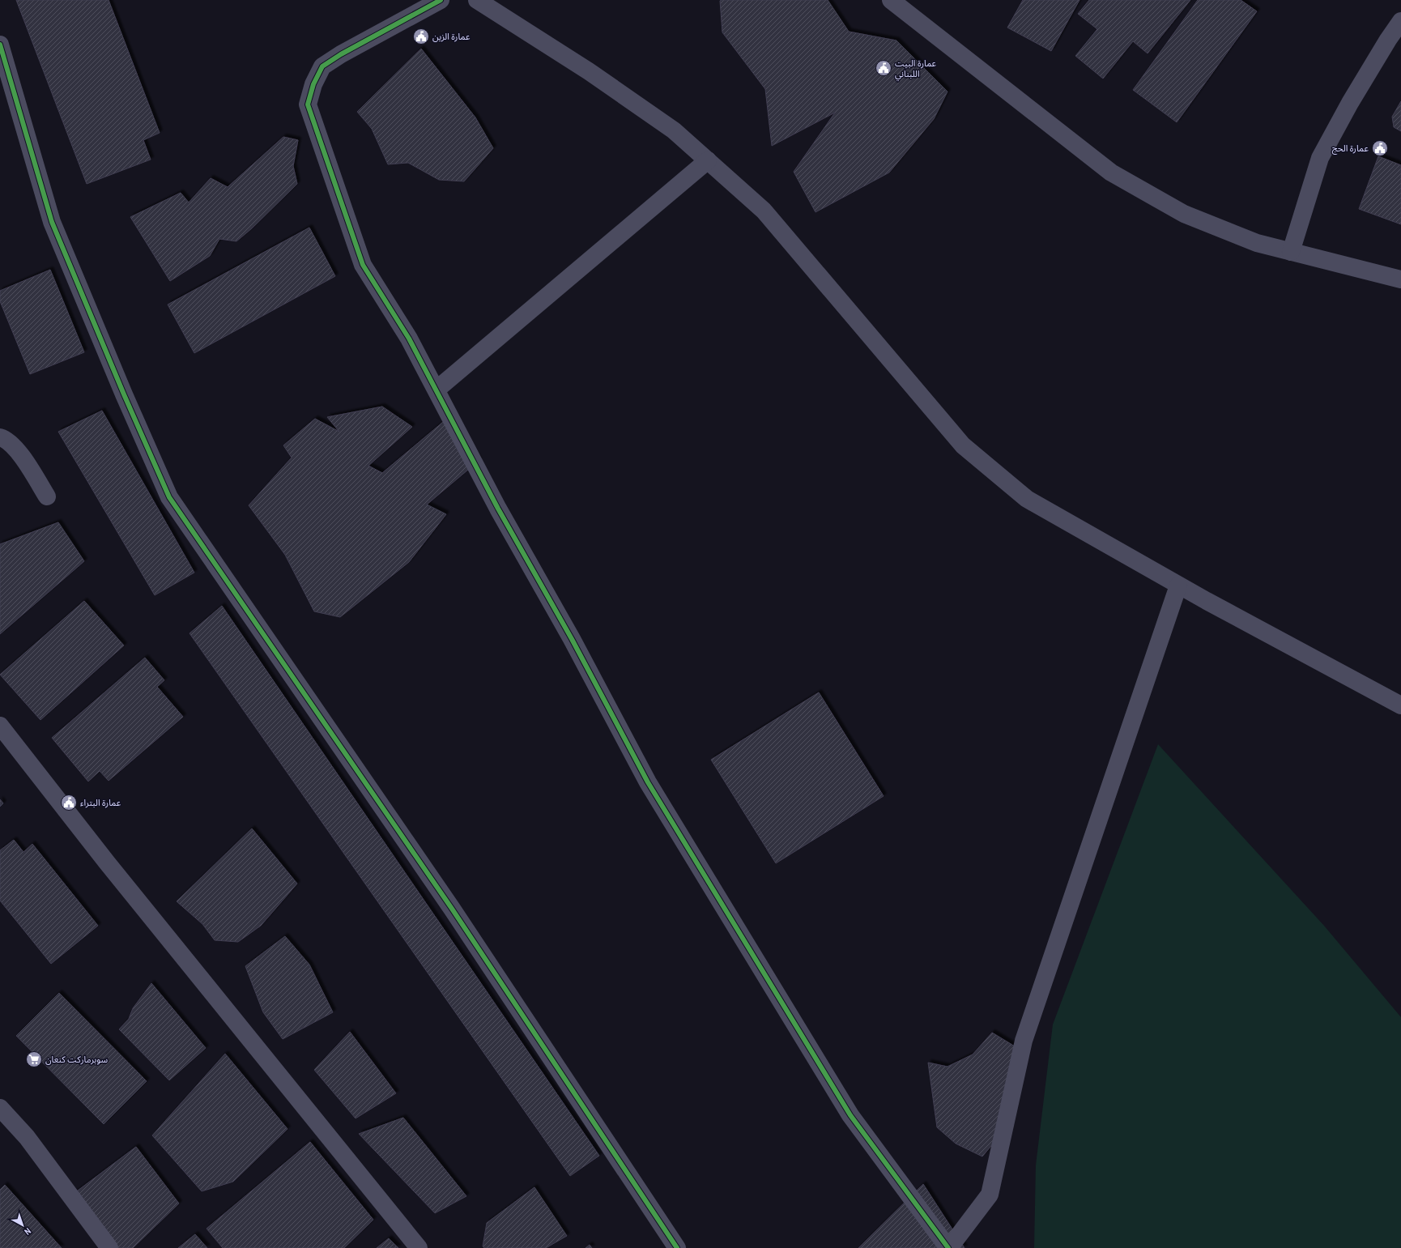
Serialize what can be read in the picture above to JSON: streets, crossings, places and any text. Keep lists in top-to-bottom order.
{
  "places": {
    "public building": [
      "عمارة الزين",
      "عمارة البيت اللبناني",
      "عمارة الحج",
      "عمارة البتراء"
    ],
    "supermarket": ["سوبرماركت كنعان"]
  },
  "north": "bottom right"
}
